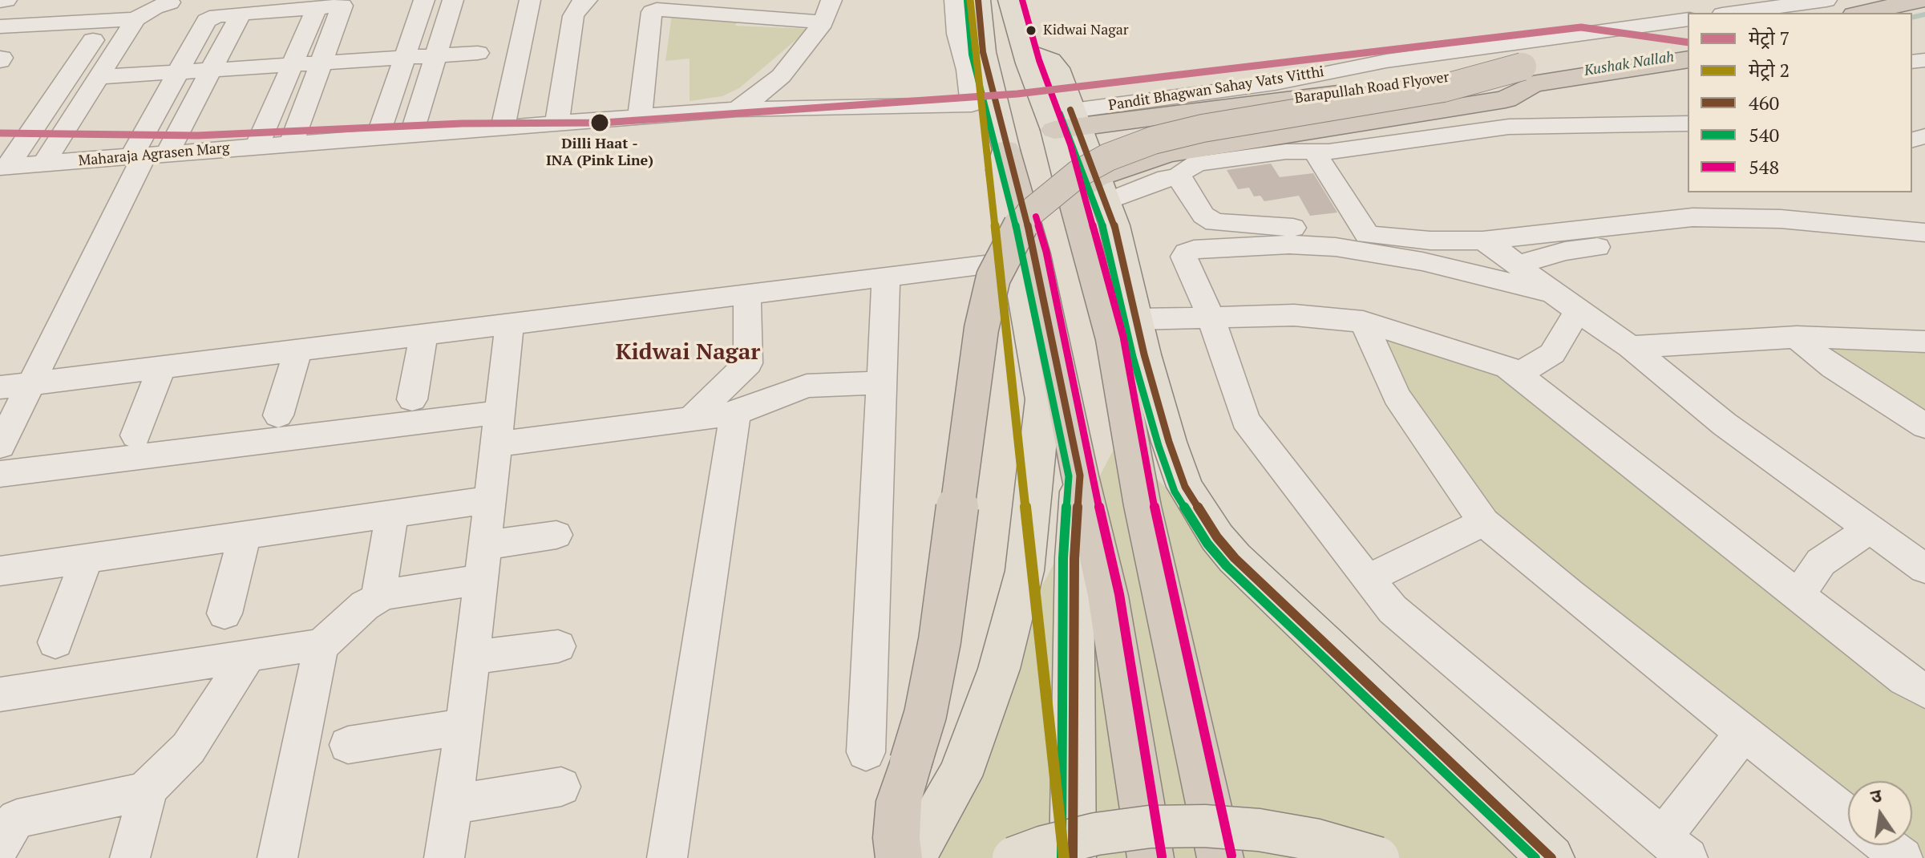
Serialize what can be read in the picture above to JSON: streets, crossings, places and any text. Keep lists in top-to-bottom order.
{
  "streets": {
    "highway": ["Barapullah Road Flyover"],
    "street": ["Pandit Bhagwan Sahay Vats Vitthi", "Maharaja Agrasen Marg"]
  },
  "crossings": [
    ["Barapullah Road Flyover", "Pandit Bhagwan Sahay Vats Vitthi"]
  ],
  "districts": ["Kidwai Nagar"],
  "water": ["Kushak Nallah"],
  "places": ["Kidwai Nagar", "Dilli Haat - INA (Pink Line)"],
  "lines": [
    "metro line 2",
    "transit line 460",
    "transit line 548",
    "transit line 540",
    "metro line 7"
  ],
  "legend": [
    "मेट्रो 7",
    "मेट्रो 2",
    "460",
    "540",
    "548"
  ],
  "north": "top"
}
